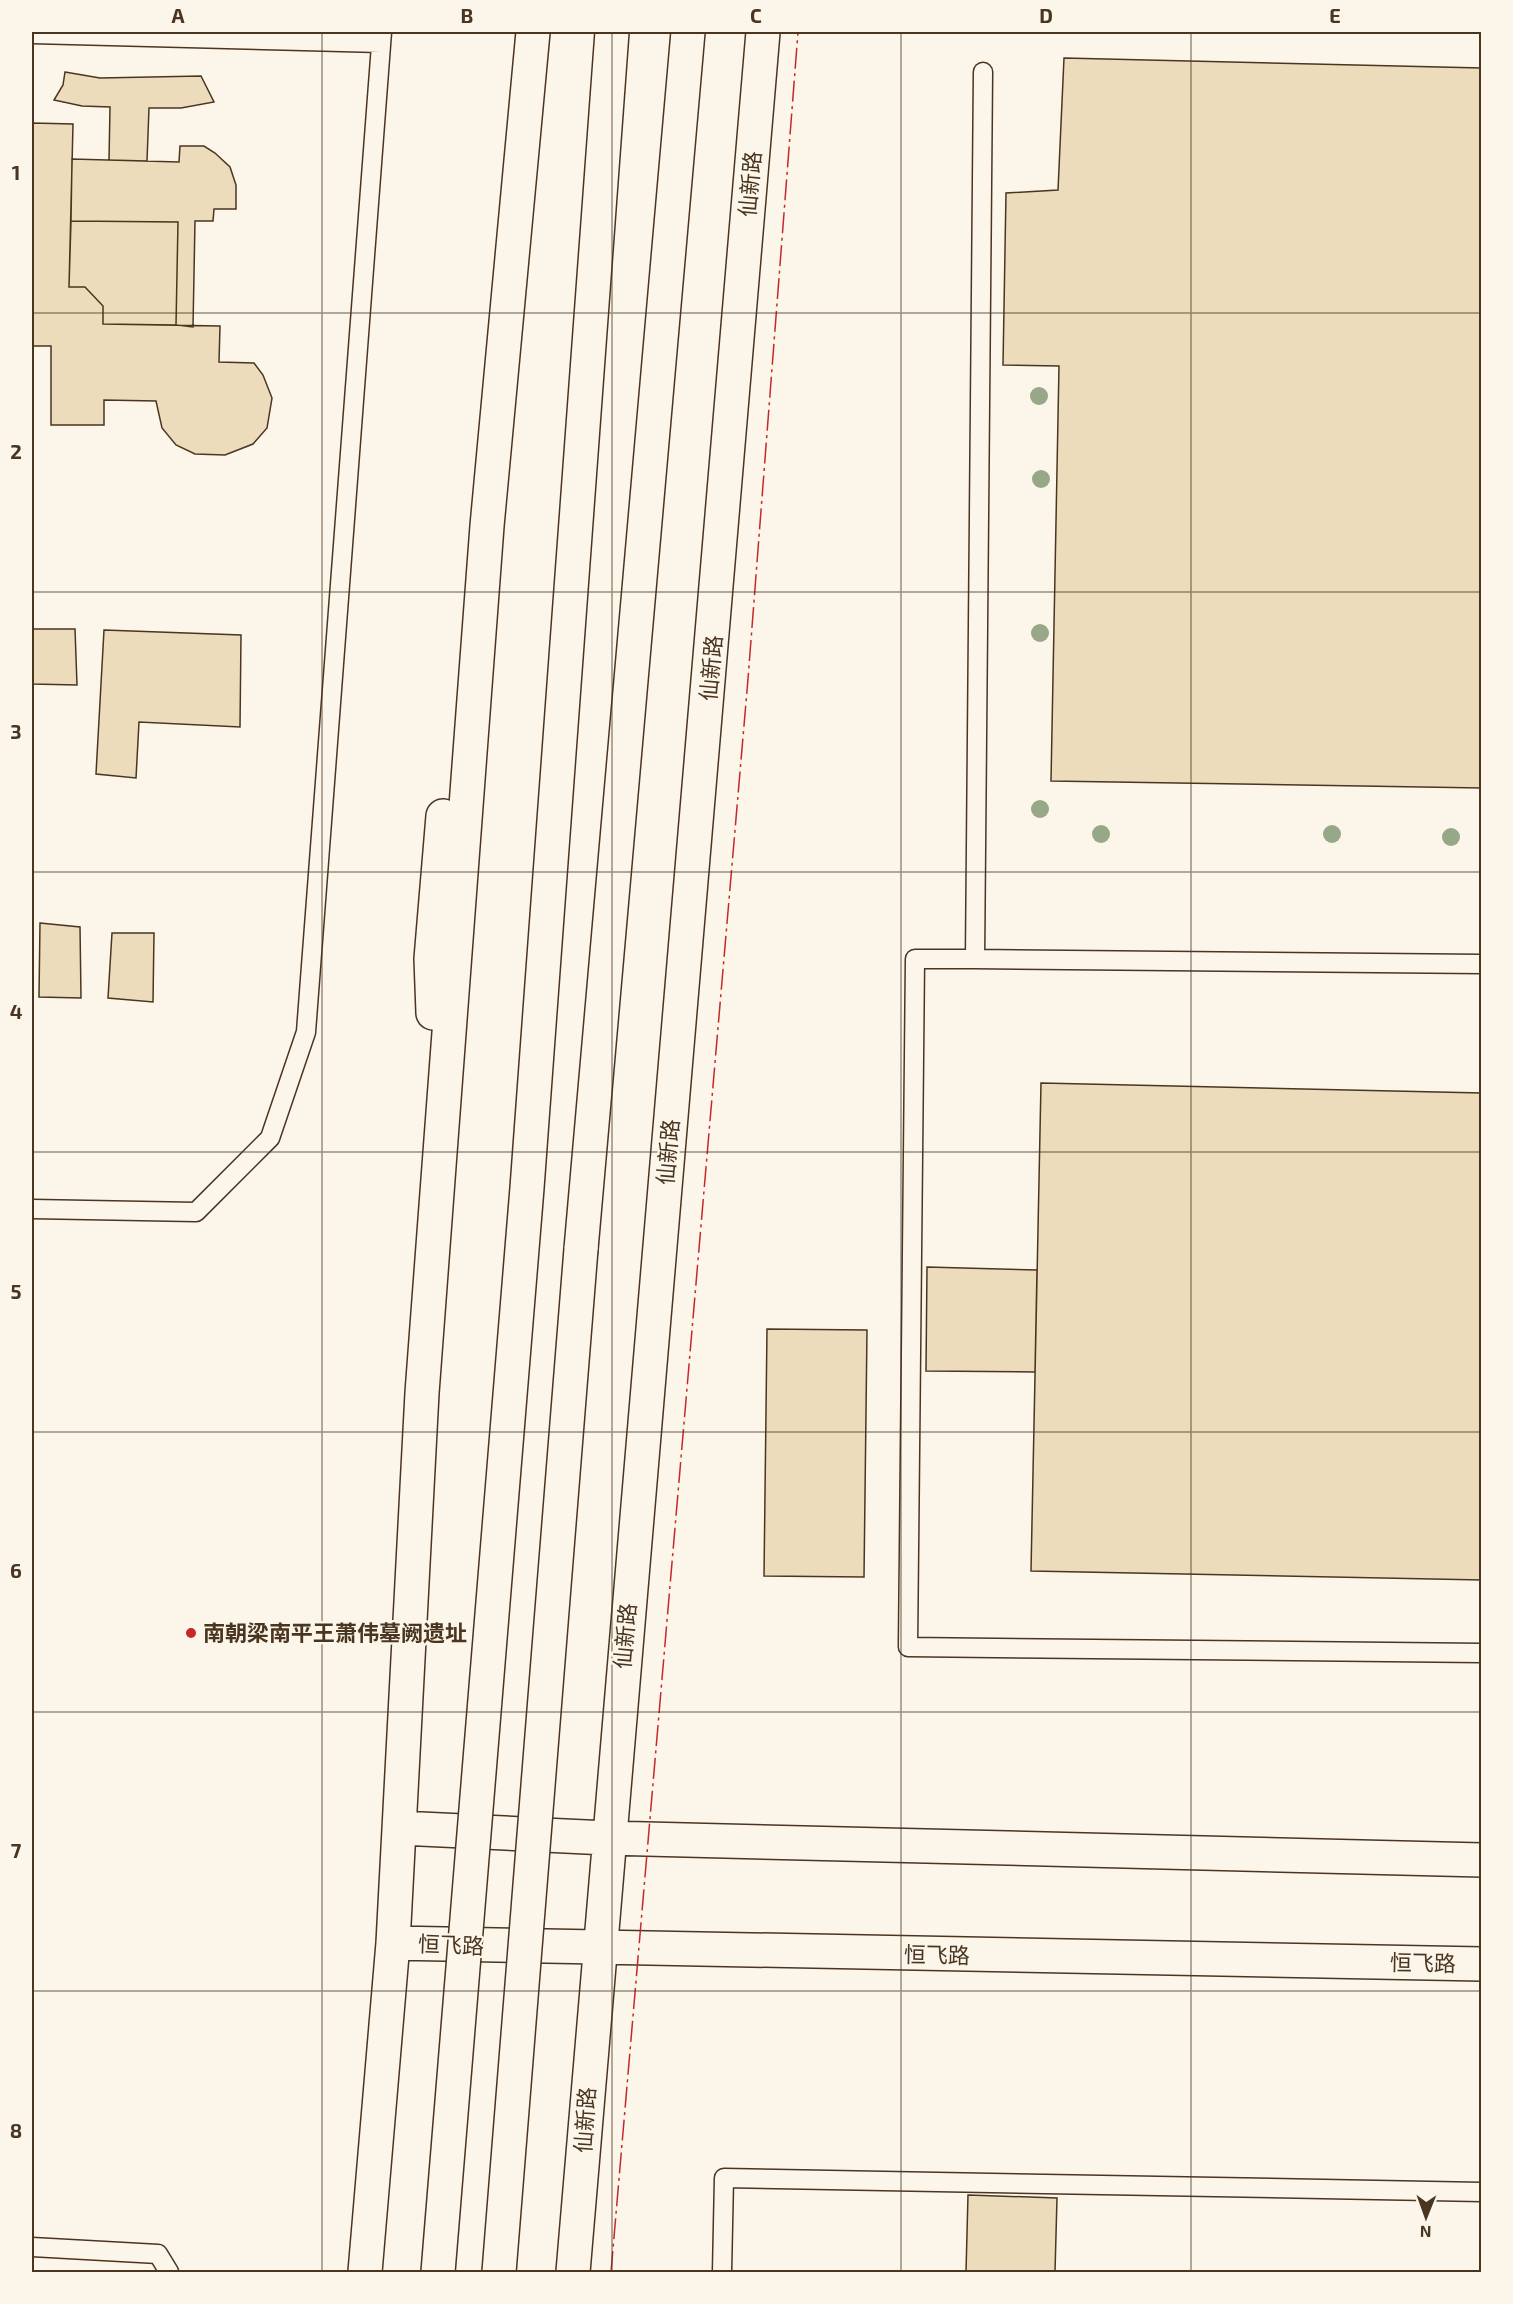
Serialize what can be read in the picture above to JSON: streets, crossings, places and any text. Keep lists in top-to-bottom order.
{
  "streets": {
    "main road": ["仙新路", "恒飞路"]
  },
  "crossings": [
    ["仙新路", "恒飞路"]
  ],
  "places": ["南朝梁南平王萧伟墓阙遗址"],
  "north": "bottom",
  "grid": {
    "columns": [
      "A",
      "B",
      "C",
      "D",
      "E"
    ],
    "rows": [
      "1",
      "2",
      "3",
      "4",
      "5",
      "6",
      "7",
      "8"
    ]
  }
}
